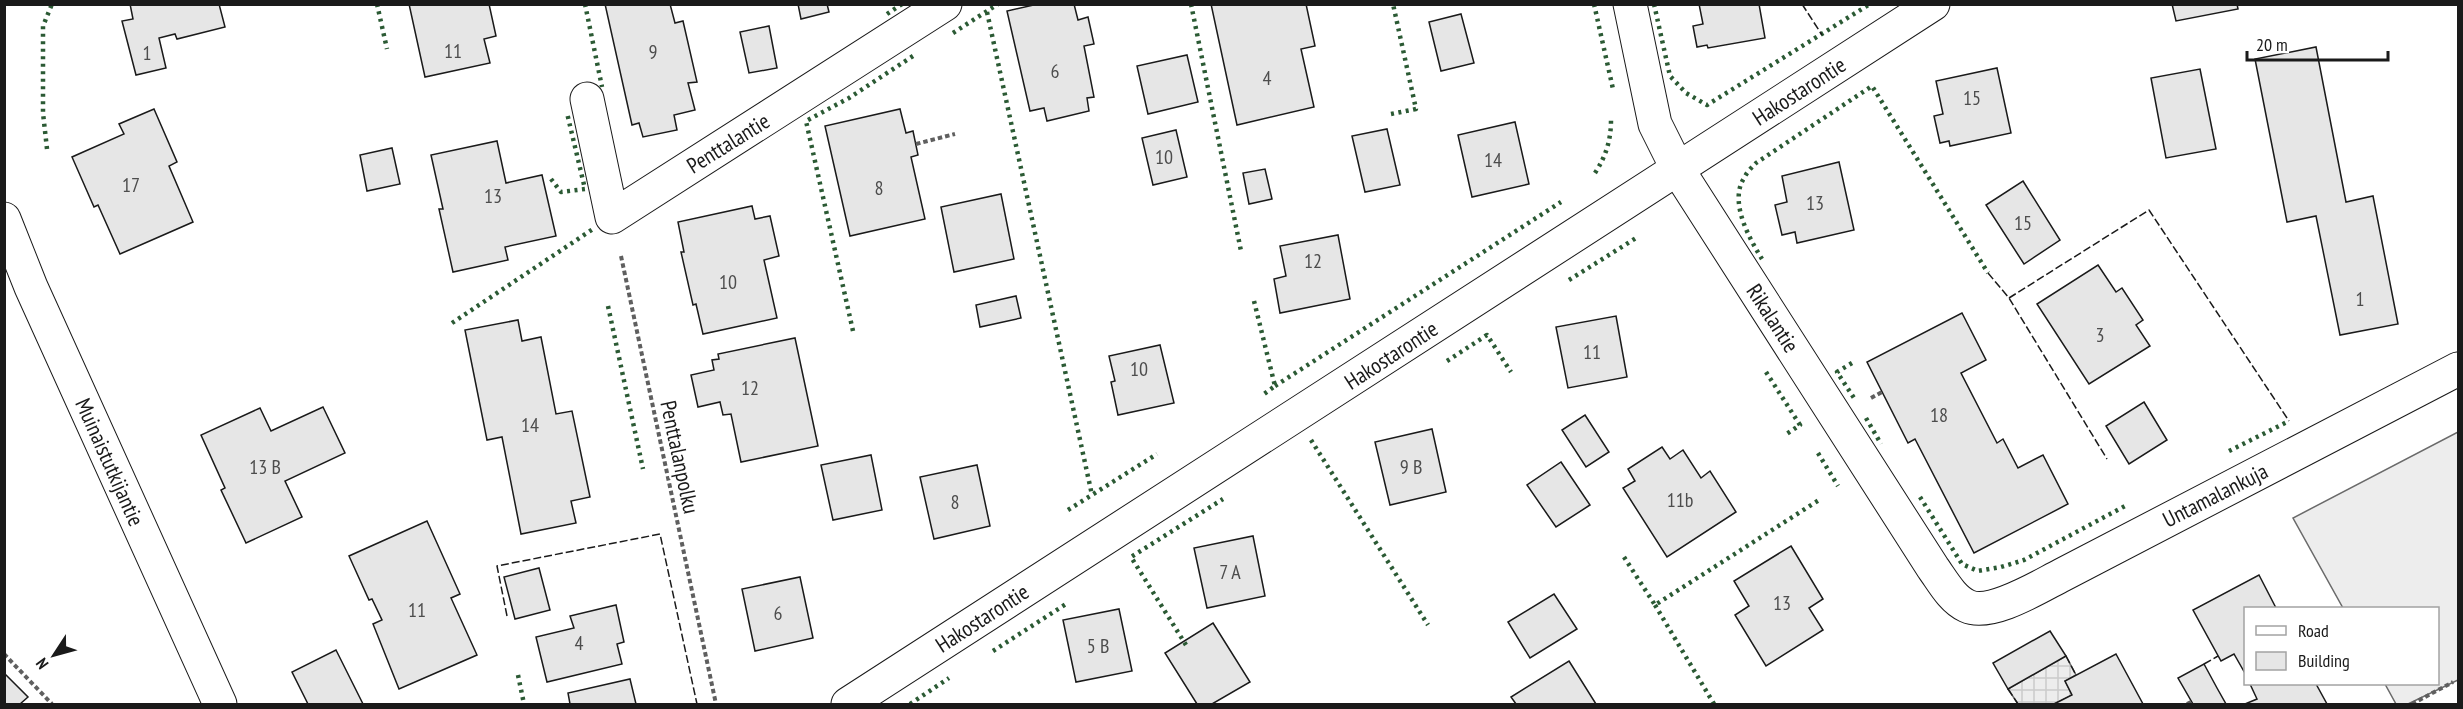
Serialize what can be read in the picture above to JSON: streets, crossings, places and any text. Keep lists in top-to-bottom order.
{
  "streets": {
    "street": [
      "Hakostarontie",
      "Penttalantie",
      "Rikalantie",
      "Muinaistutkijantie",
      "Untamalankuja"
    ],
    "path": ["Penttalanpolku"]
  },
  "crossings": [
    ["Hakostarontie", "Rikalantie"],
    ["Penttalantie", "Penttalanpolku"],
    ["Rikalantie", "Untamalankuja"]
  ],
  "house_numbers": [
    "11",
    "9",
    "1",
    "6",
    "4",
    "15",
    "10",
    "14",
    "17",
    "8",
    "13",
    "13",
    "15",
    "12",
    "10",
    "1",
    "3",
    "11",
    "10",
    "12",
    "18",
    "14",
    "13 B",
    "9 B",
    "11b",
    "8",
    "7 A",
    "13",
    "11",
    "6",
    "4",
    "5 B"
  ],
  "legend": ["Road", "Building"],
  "scale_bar": "20 m",
  "north": "bottom left"
}
